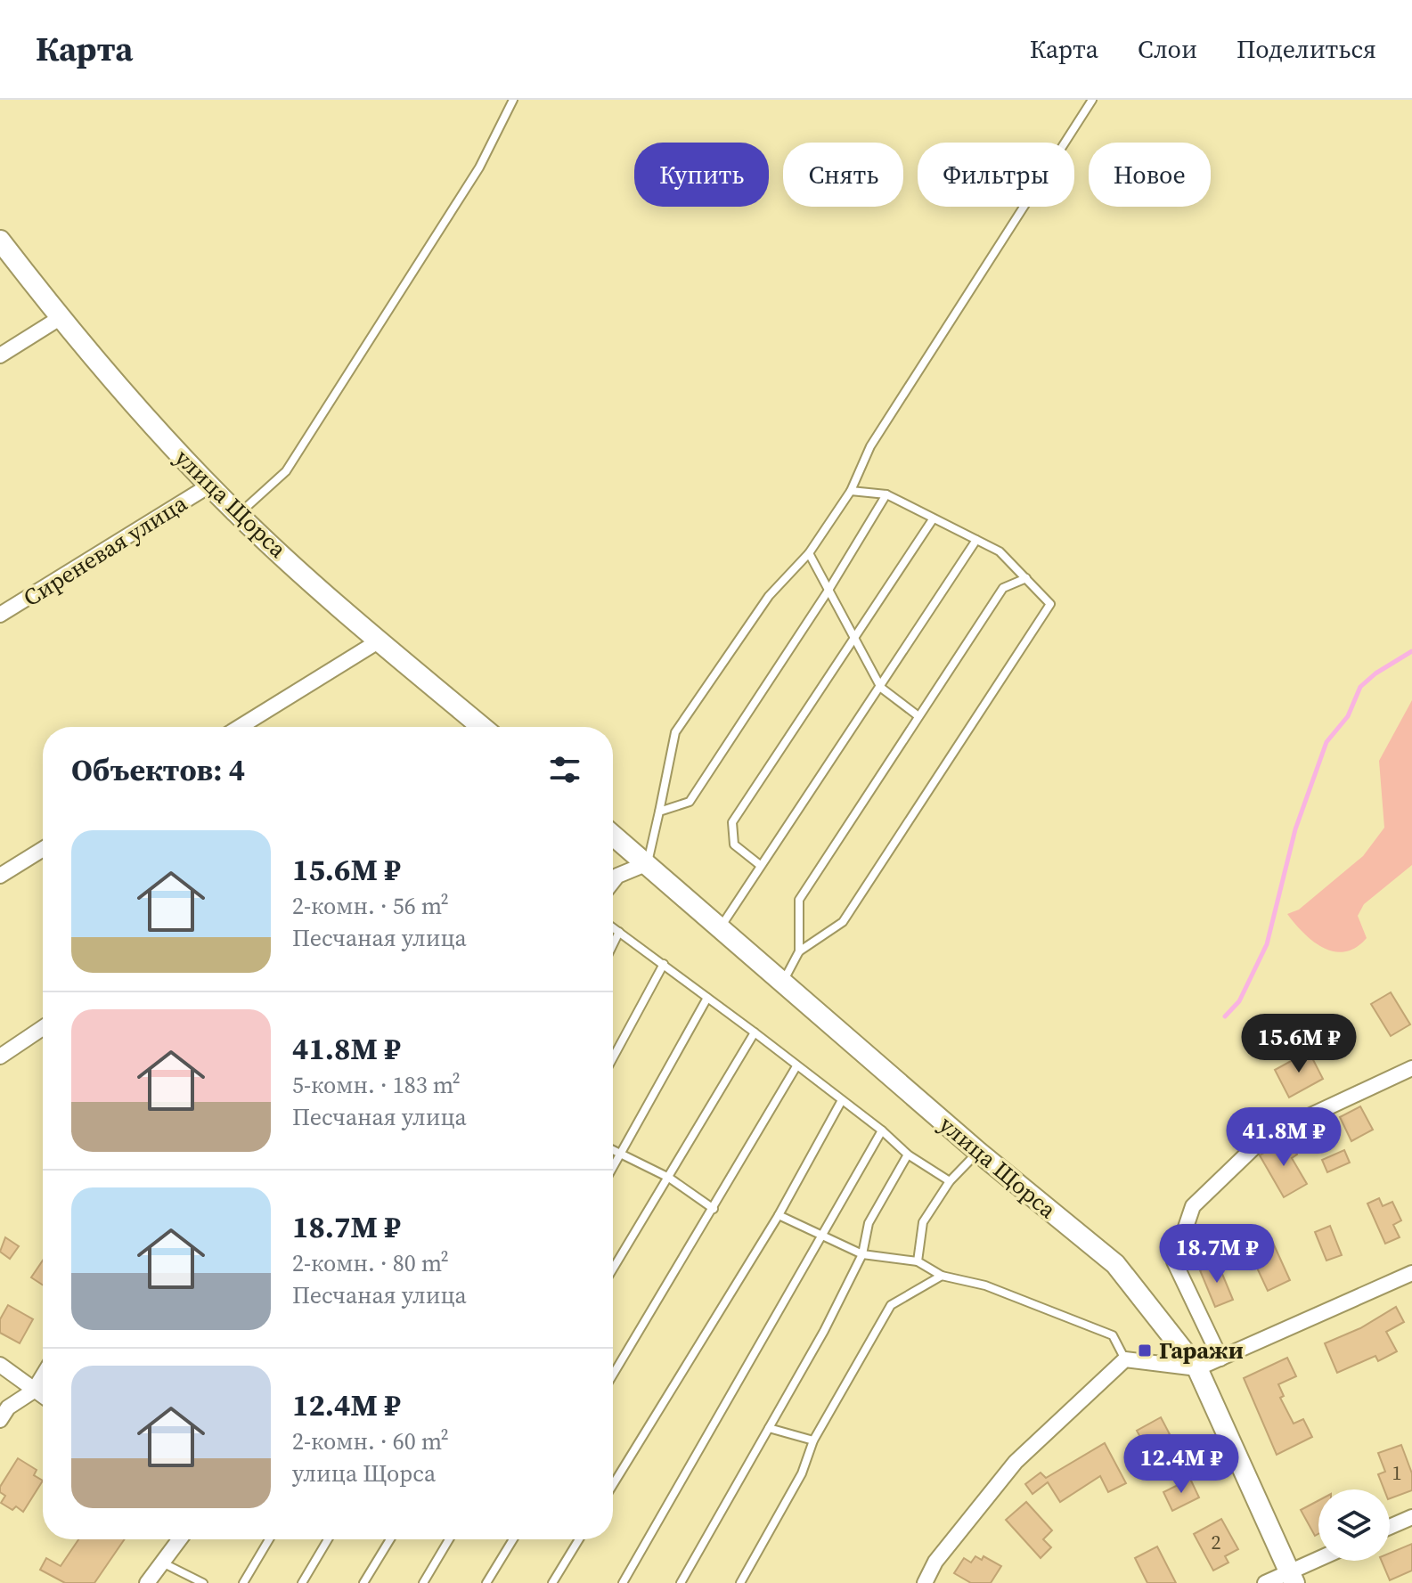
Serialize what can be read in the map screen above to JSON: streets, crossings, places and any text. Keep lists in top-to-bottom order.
{
  "streets": {
    "street": ["улица Щорса", "Сиреневая улица"]
  },
  "crossings": [
    ["улица Щорса", "Сиреневая улица"]
  ],
  "places": {
    "transit": ["Гаражи"]
  },
  "house_numbers": ["1", "2"],
  "page": {
    "header": "Карта",
    "nav": ["Карта", "Слои", "Поделиться"],
    "chip": [
      "Купить",
      "Снять",
      "Фильтры",
      "Новое"
    ],
    "heading": "Объектов: 4",
    "list": [
      {
        "name": "15.6M ₽",
        "note": "2-комн. · 56 m² · Песчаная улица"
      },
      {
        "name": "41.8M ₽",
        "note": "5-комн. · 183 m² · Песчаная улица"
      },
      {
        "name": "18.7M ₽",
        "note": "2-комн. · 80 m² · Песчаная улица"
      },
      {
        "name": "12.4M ₽",
        "note": "2-комн. · 60 m² · улица Щорса"
      }
    ],
    "price": [
      "15.6M ₽",
      "41.8M ₽",
      "18.7M ₽",
      "12.4M ₽"
    ]
  }
}
